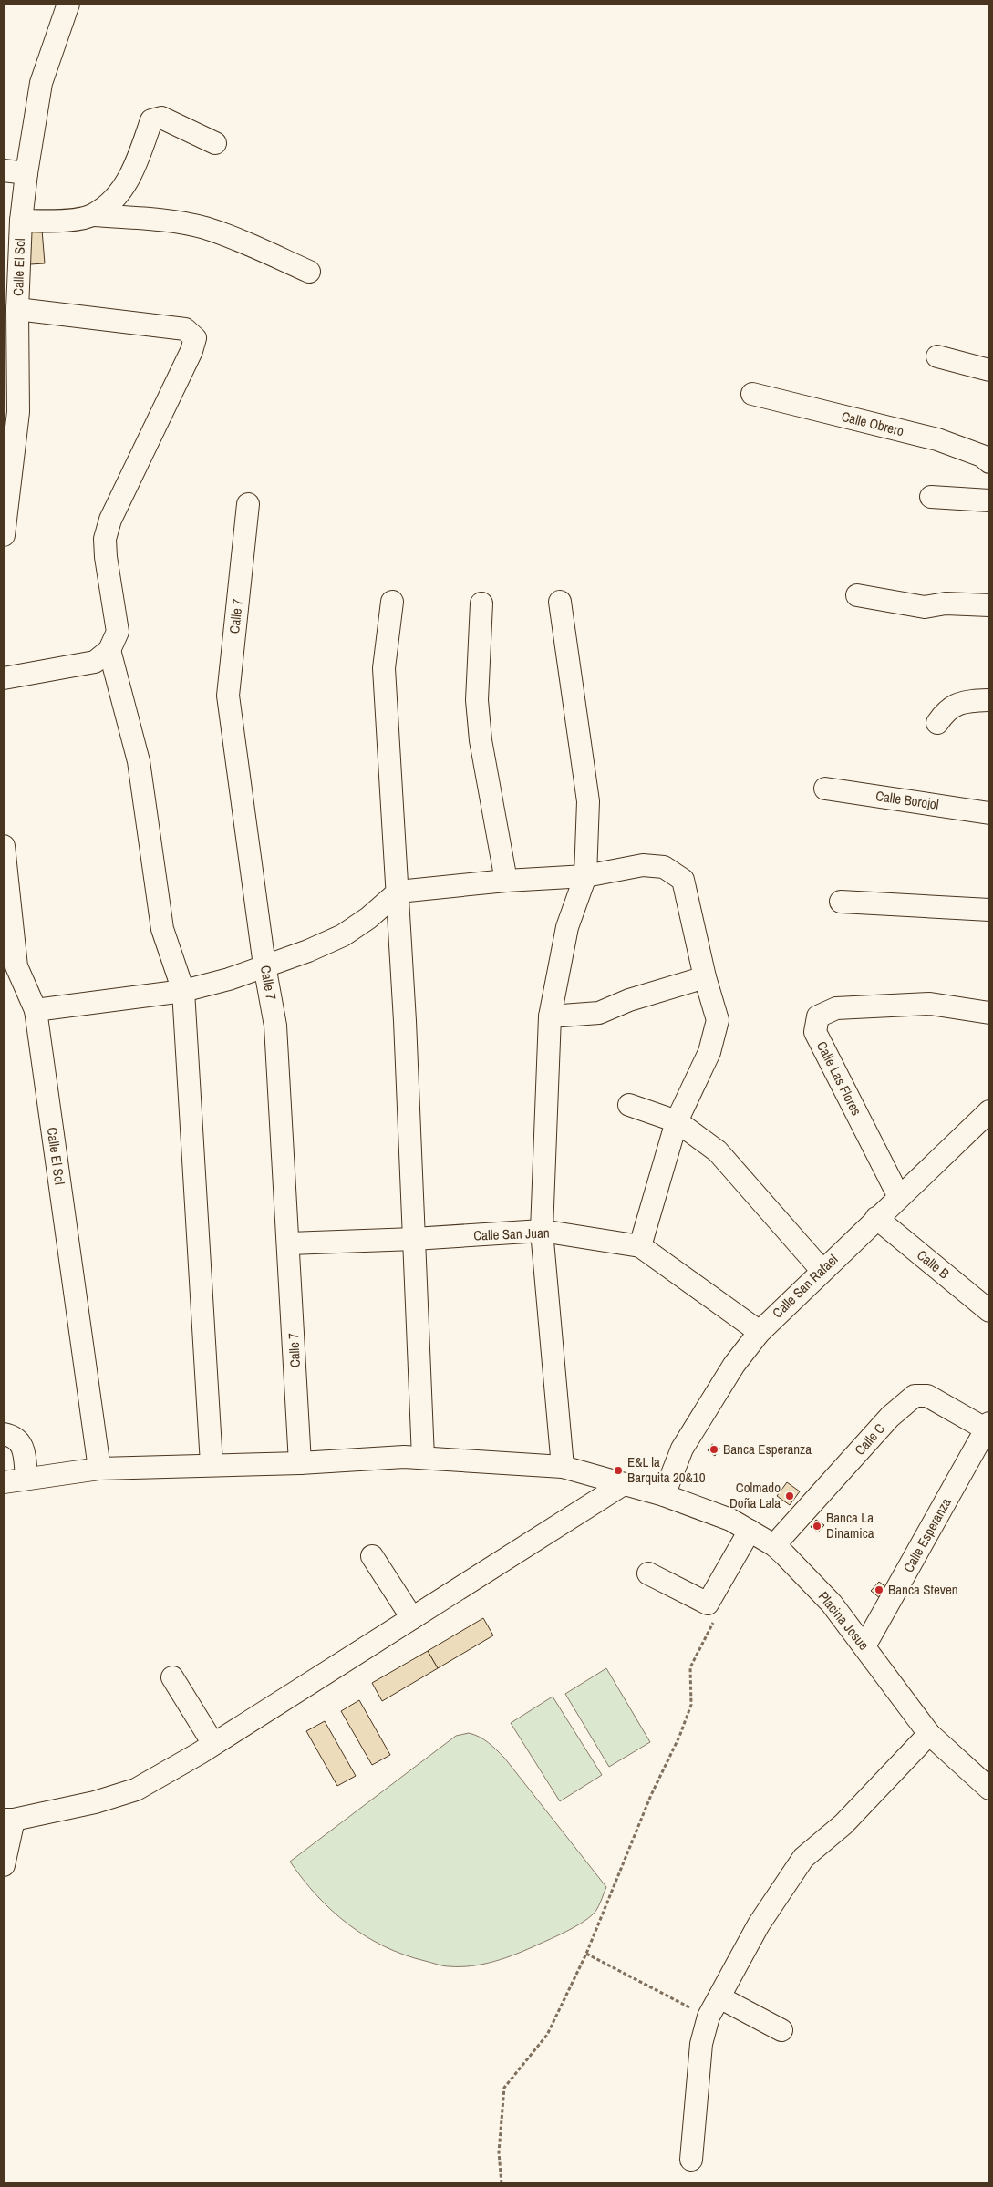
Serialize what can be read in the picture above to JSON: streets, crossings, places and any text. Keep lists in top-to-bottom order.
{
  "streets": {
    "street": [
      "Calle El Sol",
      "Calle Obrero",
      "Calle 7",
      "Calle Borojol",
      "Calle Las Flores",
      "Calle San Juan",
      "Calle B",
      "Calle San Rafael",
      "Calle C",
      "Calle Esperanza",
      "Placina Josue"
    ]
  },
  "crossings": [
    ["Calle El Sol", "Placina Josue"],
    ["Calle 7", "Calle San Juan"],
    ["Calle 7", "Placina Josue"],
    ["Calle Las Flores", "Calle San Rafael"],
    ["Calle San Juan", "Calle San Rafael"],
    ["Calle B", "Calle San Rafael"],
    ["Calle San Rafael", "Placina Josue"],
    ["Calle C", "Calle Esperanza"],
    ["Calle C", "Placina Josue"],
    ["Calle Esperanza", "Placina Josue"]
  ],
  "places": [
    "Banca Esperanza",
    "E&L la Barquita 20&10",
    "Colmado Doña Lala",
    "Banca La Dinamica",
    "Banca Steven"
  ]
}
